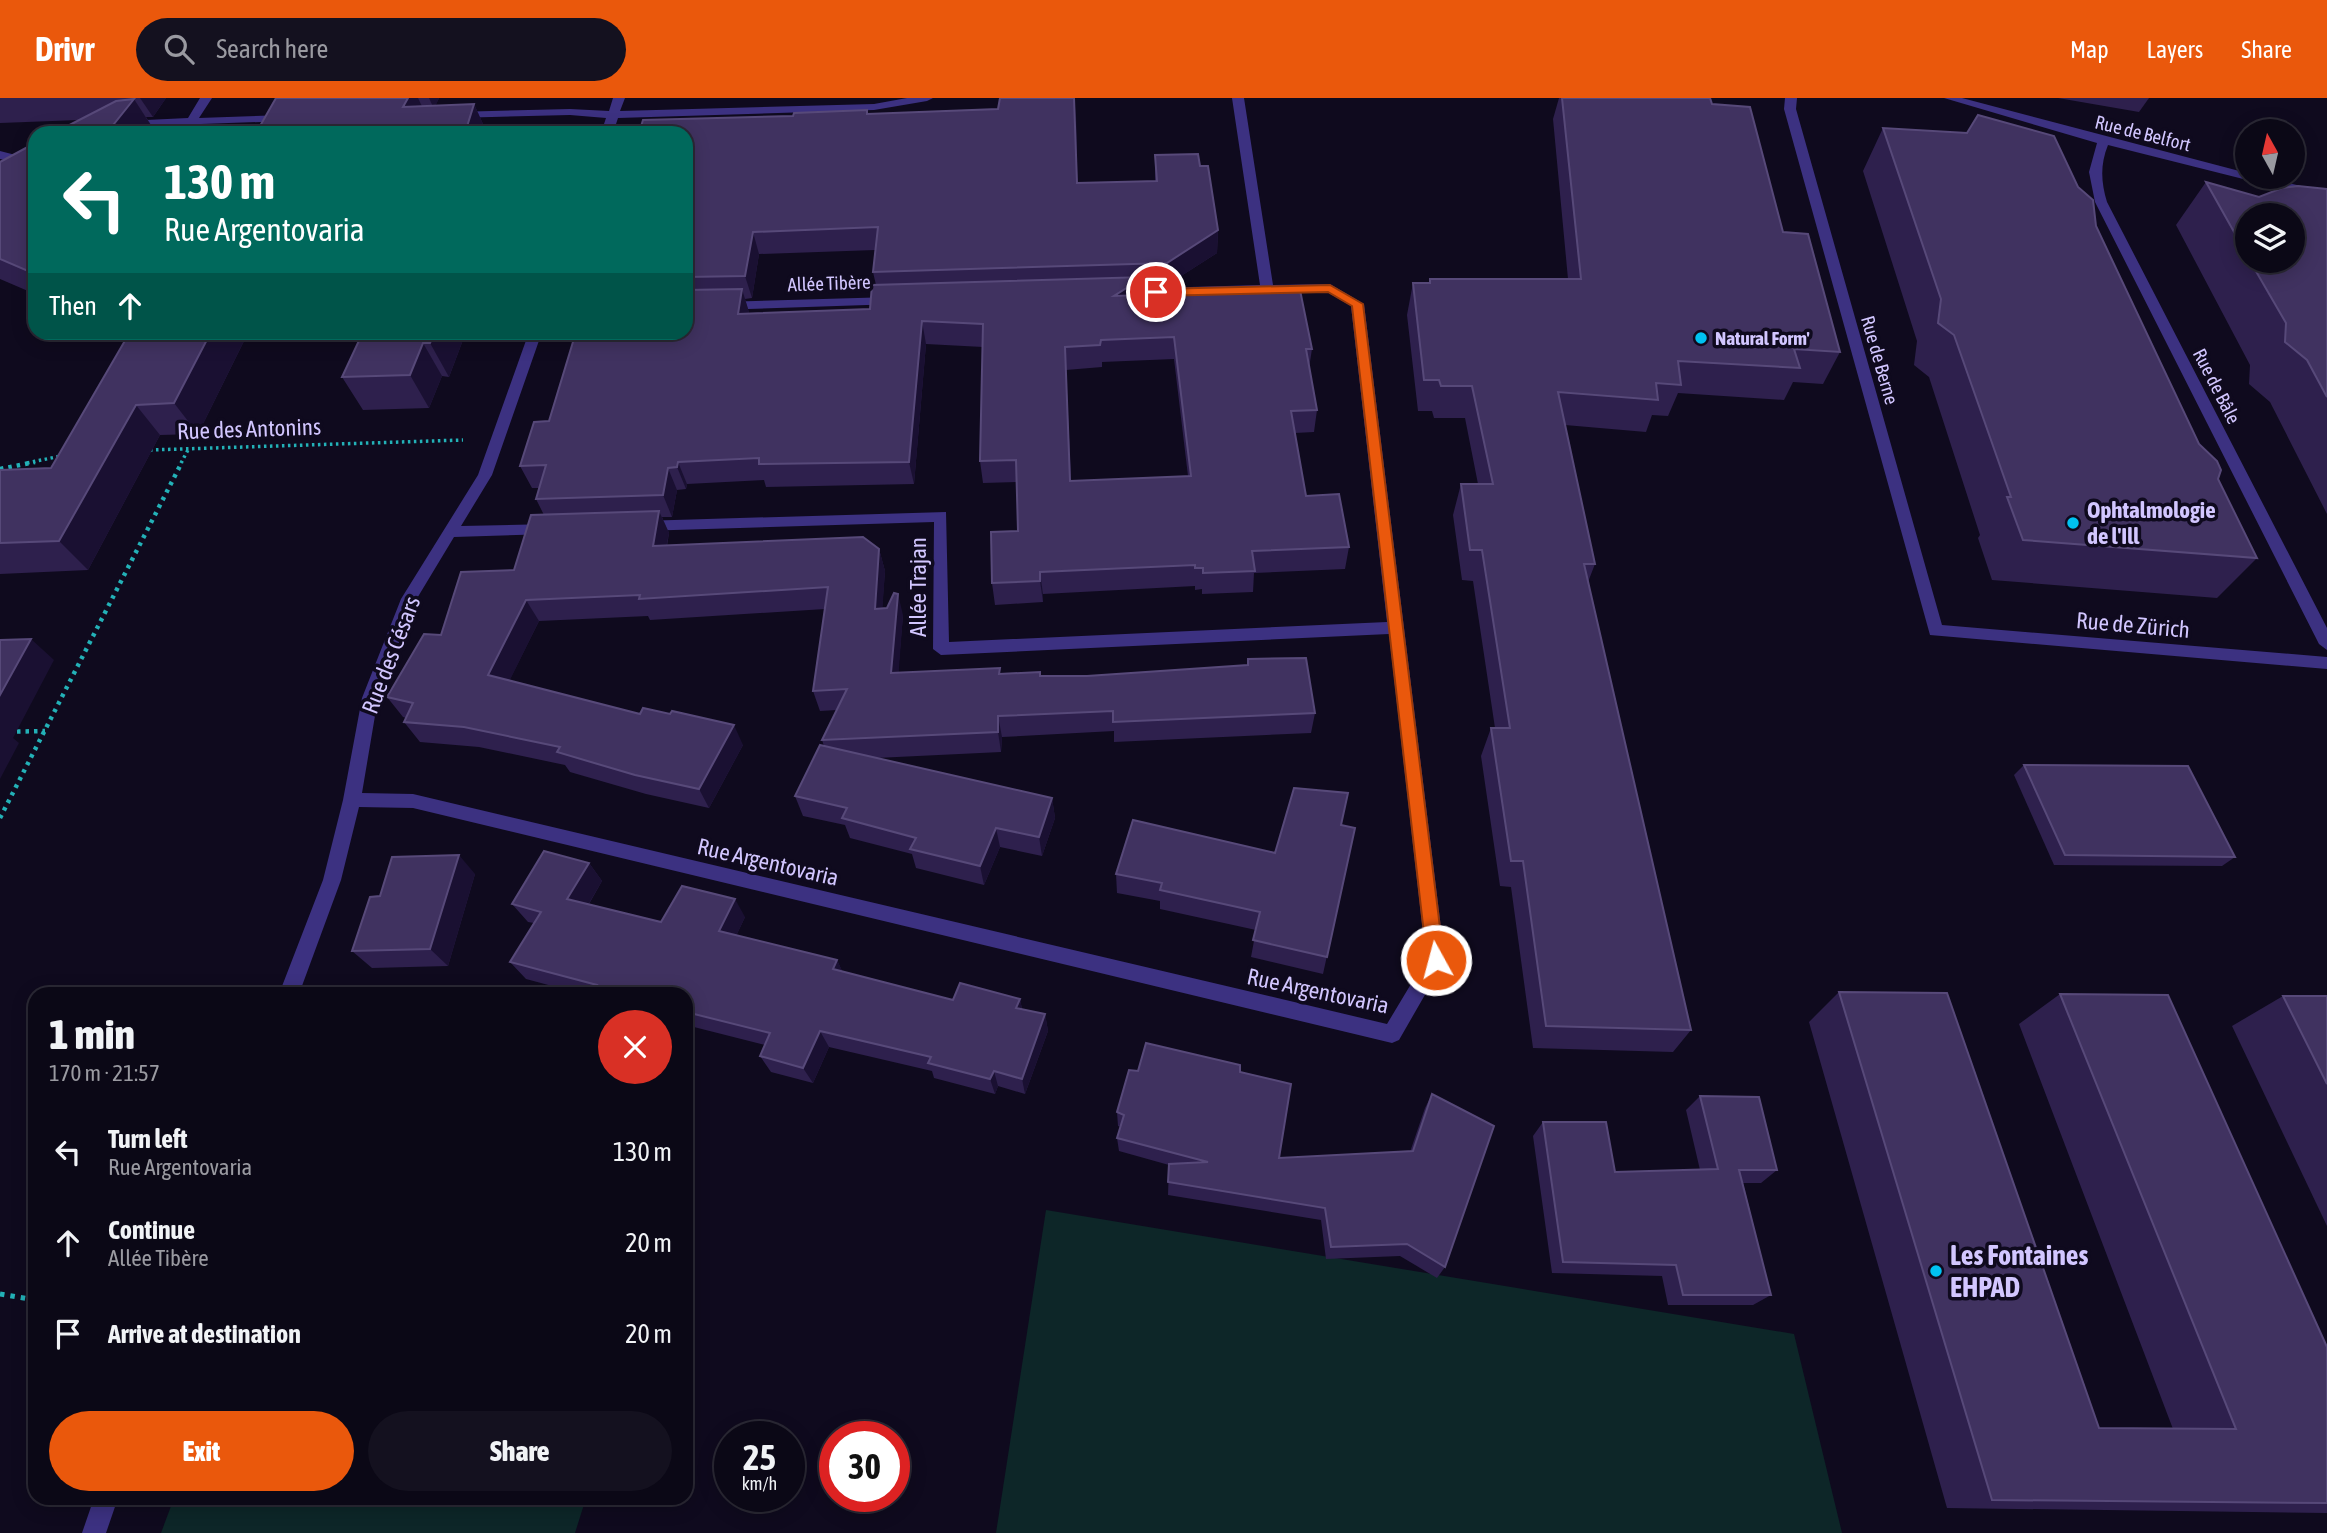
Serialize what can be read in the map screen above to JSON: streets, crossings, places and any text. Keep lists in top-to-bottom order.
{
  "streets": {
    "street": [
      "Rue de Belfort",
      "Allée Tibère",
      "Rue de Berne",
      "Rue de Bâle",
      "Allée Trajan",
      "Rue de Zürich",
      "Rue des Césars",
      "Rue Argentovaria"
    ],
    "path": ["Rue des Antonins"]
  },
  "crossings": [
    ["Rue de Belfort", "Rue de Bâle"],
    ["Rue de Berne", "Rue de Zürich"],
    ["Rue des Antonins", "Rue des Césars"],
    ["Allée Trajan", "Rue Argentovaria"],
    ["Rue des Césars", "Rue Argentovaria"]
  ],
  "places": ["Natural Form'", "Ophtalmologie de l'Ill", "Les Fontaines EHPAD"],
  "north": "top",
  "page": {
    "header": "Drivr",
    "search": "Search here",
    "nav": ["Map", "Layers", "Share"],
    "turn": ["130 m", "Rue Argentovaria"],
    "then": "Then",
    "heading": ["1 min", "170 m · 21:57"],
    "list": [
      {
        "name": "Turn left",
        "note": "Rue Argentovaria",
        "value": "130 m"
      },
      {
        "name": "Continue",
        "note": "Allée Tibère",
        "value": "20 m"
      },
      {
        "name": "Arrive at destination",
        "value": "20 m"
      }
    ],
    "buttons": ["Exit", "Share"],
    "speed": "25 km/h",
    "limit": "30"
  }
}
